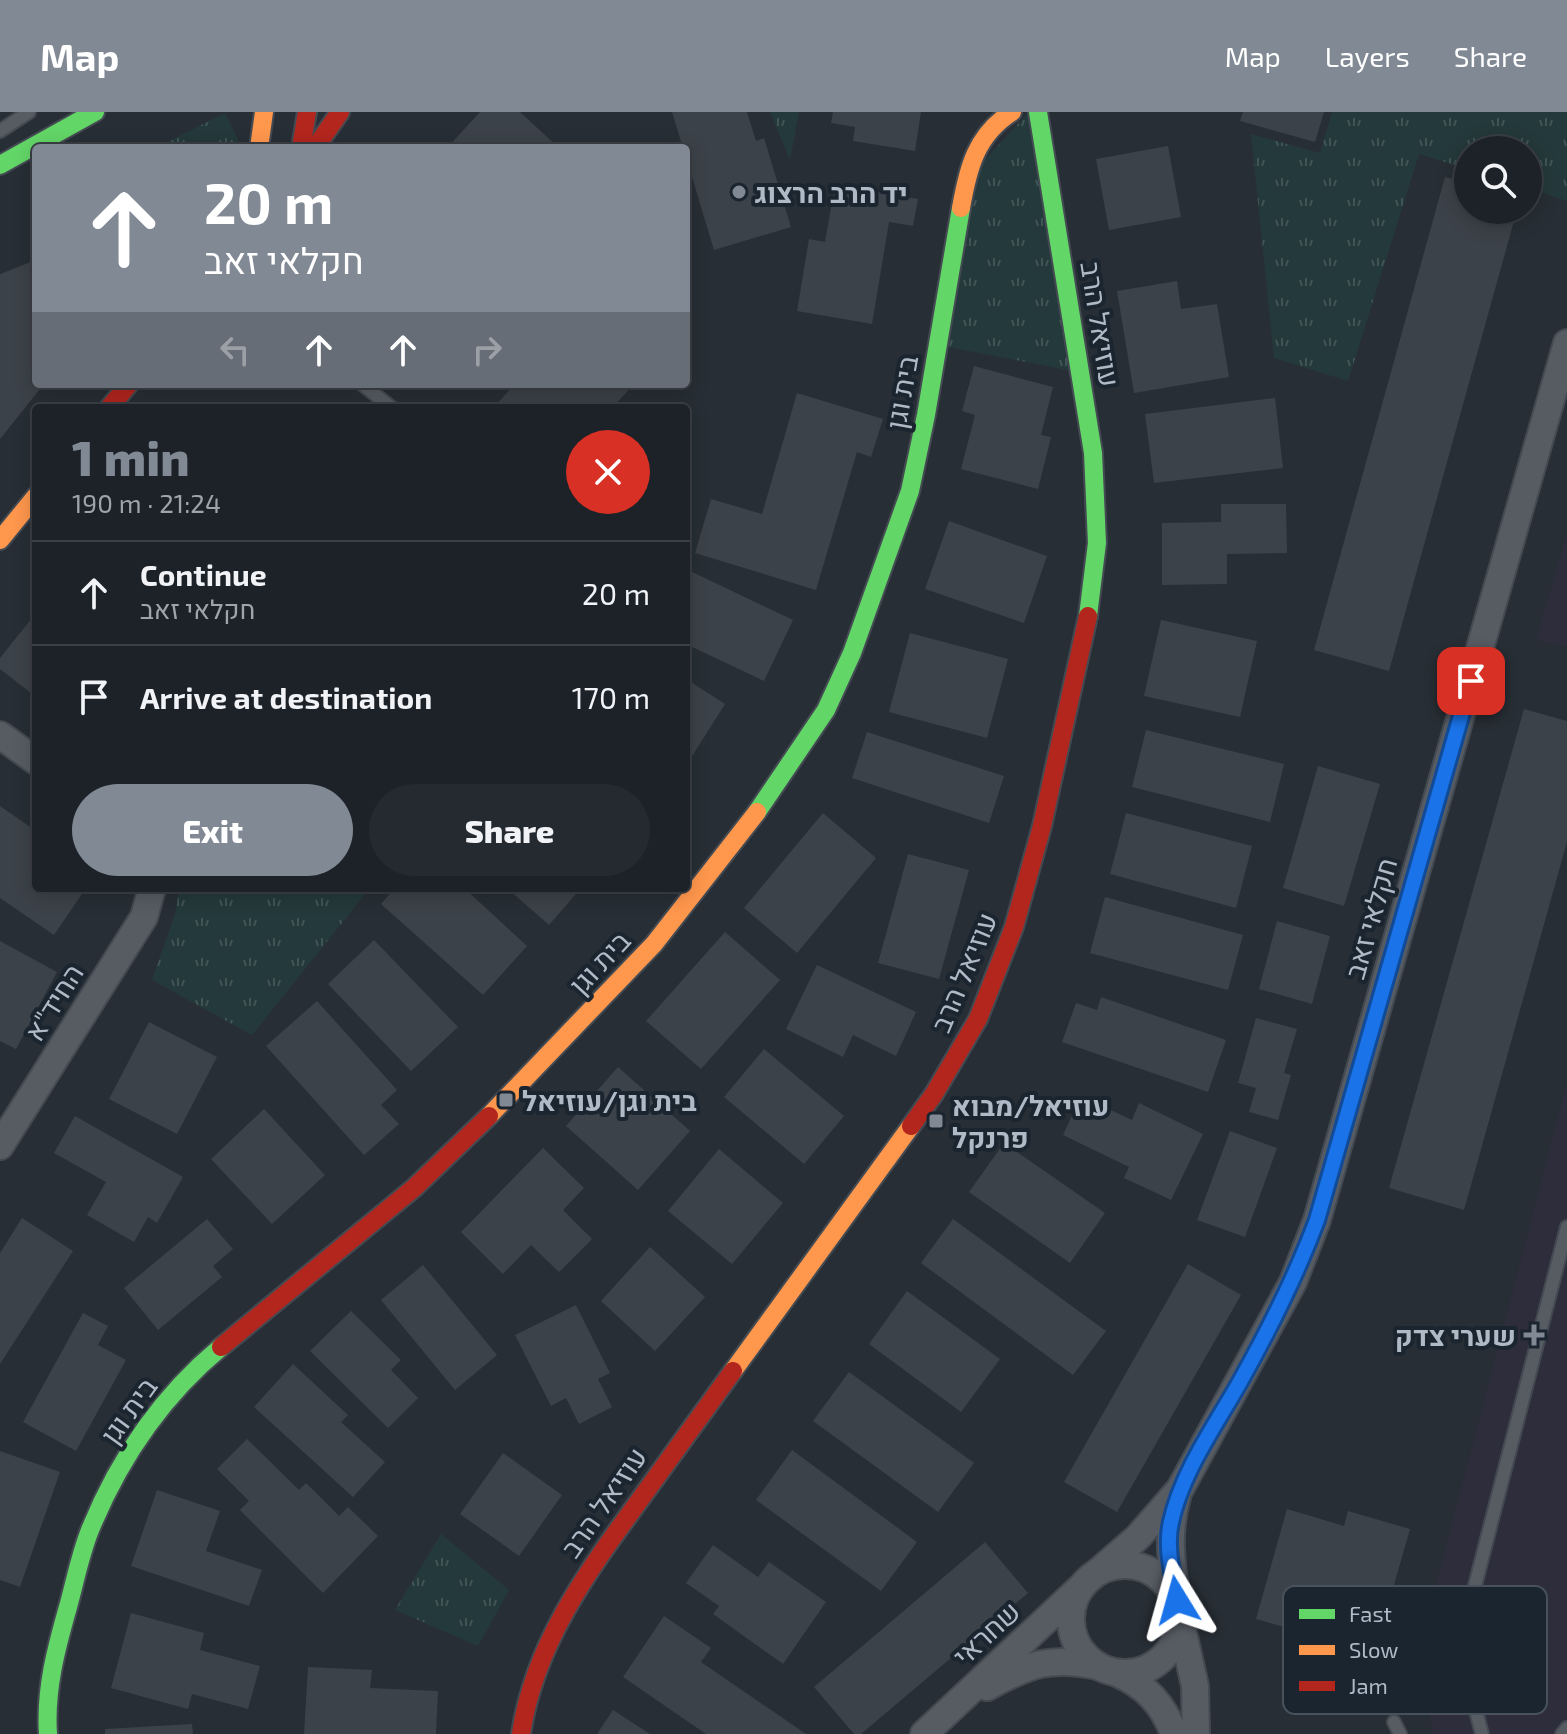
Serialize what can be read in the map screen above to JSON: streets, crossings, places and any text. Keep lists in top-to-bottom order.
{
  "streets": {
    "street": [
      "עוזיאל הרב",
      "בית וגן",
      "חקלאי זאב",
      "החיד\"א",
      "שחראי"
    ]
  },
  "crossings": [
    ["חקלאי זאב", "שחראי"]
  ],
  "places": {
    "other": ["יד הרב הרצוג"],
    "transit": ["בית וגן/עוזיאל", "עוזיאל/מבוא פרנקל"],
    "health": ["שערי צדק"]
  },
  "legend": ["Fast", "Slow", "Jam"],
  "page": {
    "header": "Map",
    "nav": ["Map", "Layers", "Share"],
    "turn": ["20 m", "חקלאי זאב"],
    "heading": ["1 min", "190 m · 21:24"],
    "list": [
      {
        "name": "Continue",
        "note": "חקלאי זאב",
        "value": "20 m"
      },
      {
        "name": "Arrive at destination",
        "value": "170 m"
      }
    ],
    "buttons": ["Exit", "Share"]
  }
}
